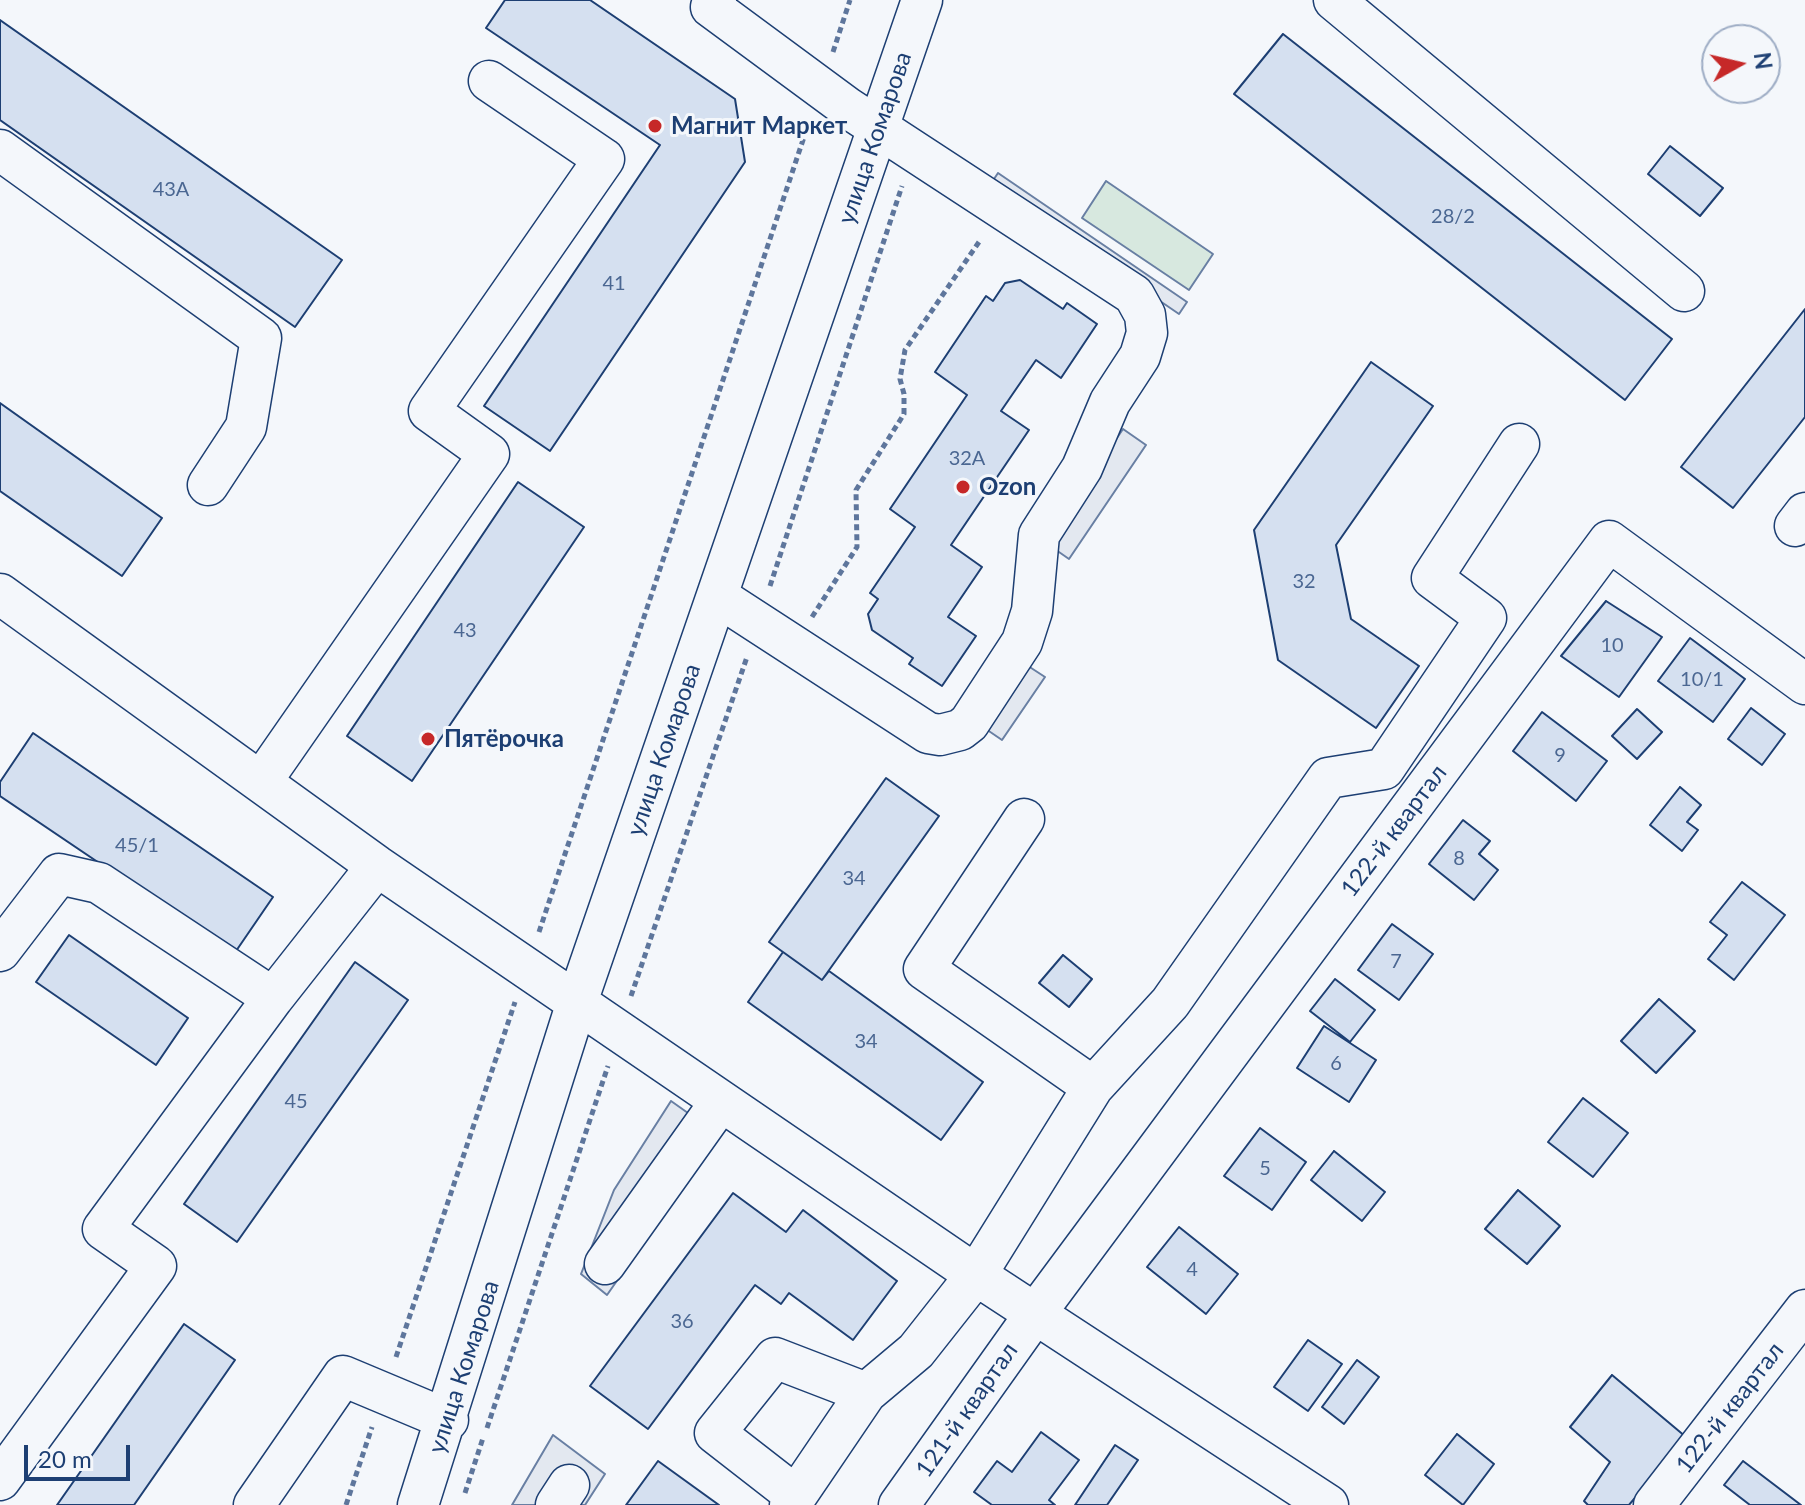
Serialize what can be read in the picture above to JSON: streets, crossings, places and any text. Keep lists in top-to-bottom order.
{
  "streets": {
    "street": ["улица Комарова", "122-й квартал", "121-й квартал"]
  },
  "crossings": [
    ["122-й квартал", "121-й квартал"]
  ],
  "places": ["Магнит Маркет", "Ozon", "Пятёрочка"],
  "house_numbers": [
    "43А",
    "28/2",
    "41",
    "32А",
    "32",
    "43",
    "10",
    "10/1",
    "9",
    "45/1",
    "8",
    "34",
    "7",
    "34",
    "6",
    "45",
    "5",
    "4",
    "36"
  ],
  "scale_bar": "20 m",
  "north": "right"
}
